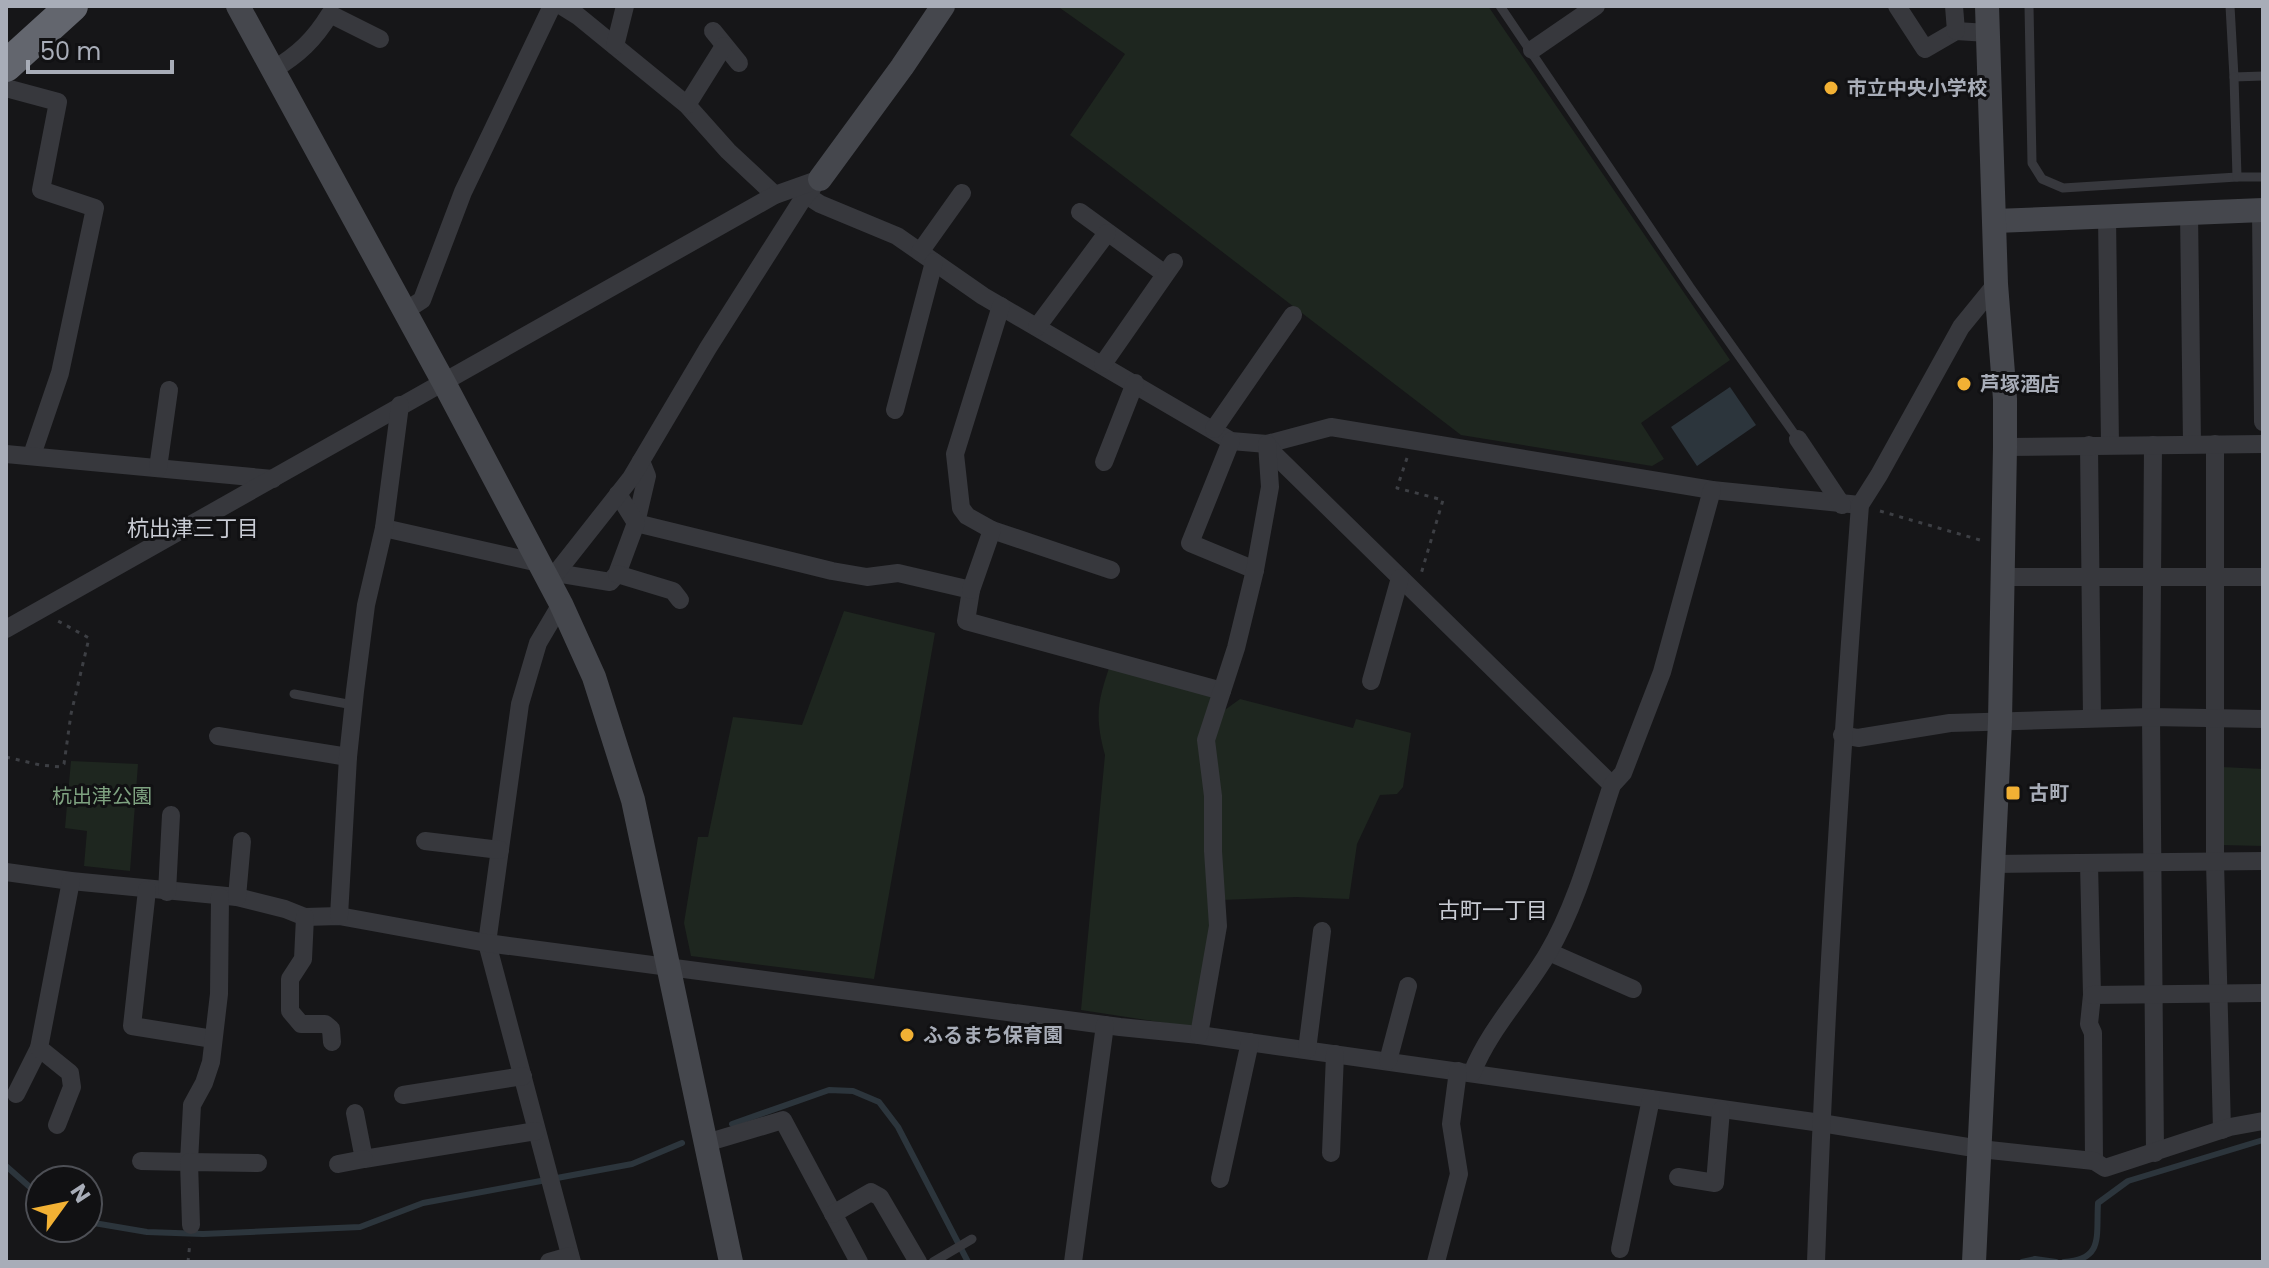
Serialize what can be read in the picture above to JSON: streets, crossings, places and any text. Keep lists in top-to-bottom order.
{
  "districts": ["杭出津三丁目", "古町一丁目"],
  "parks": ["杭出津公園"],
  "places": {
    "other": ["市立中央小学校", "芦塚酒店", "ふるまち保育園"],
    "transit": ["古町"]
  },
  "scale_bar": "50 m",
  "north": "top right"
}
